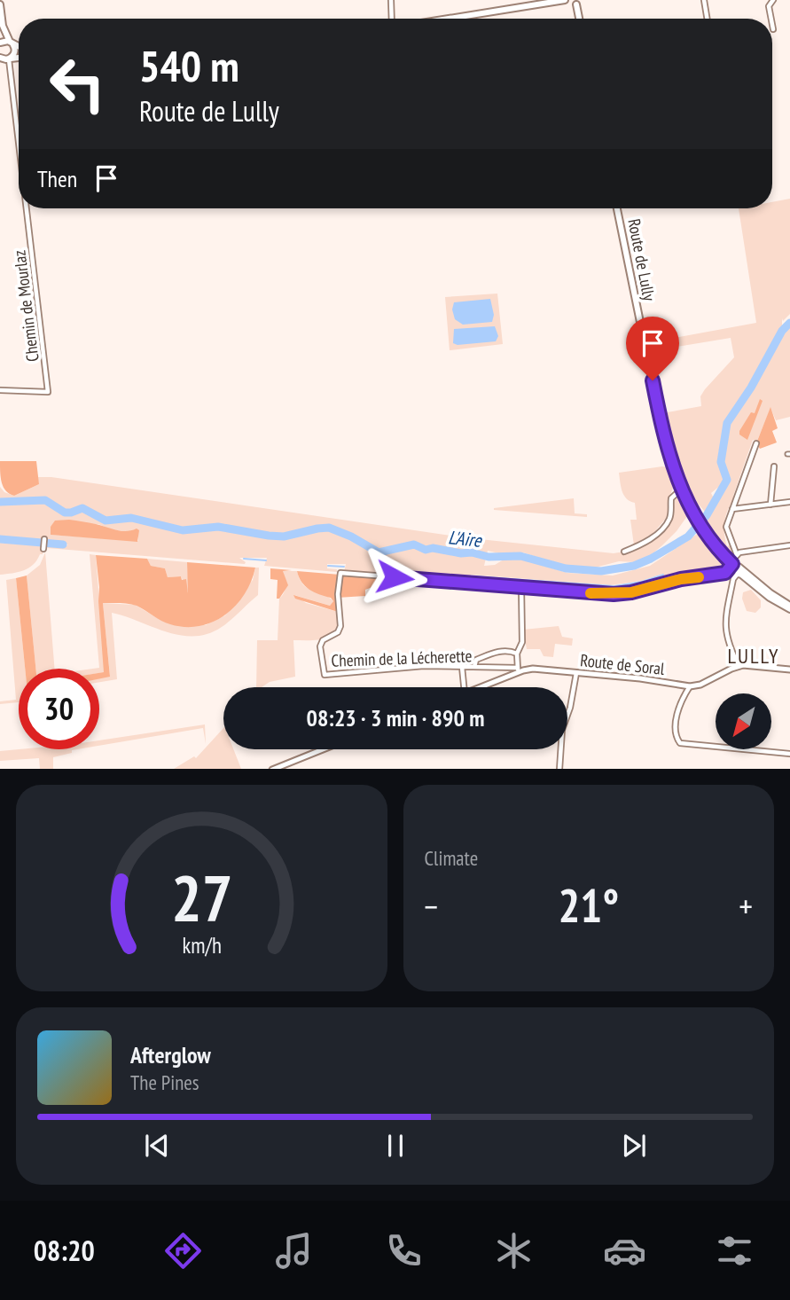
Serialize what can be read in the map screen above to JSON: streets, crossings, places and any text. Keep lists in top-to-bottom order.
{
  "streets": {
    "main road": ["Route de Lully"],
    "street": ["Chemin de Mourlaz", "Chemin de la Lécherette", "Route de Soral"]
  },
  "crossings": [
    ["Chemin de la Lécherette", "Route de Soral"]
  ],
  "districts": ["LULLY"],
  "water": ["L'Aire"],
  "north": "bottom left",
  "page": {
    "turn": ["540 m", "Route de Lully"],
    "then": "Then",
    "limit": "30",
    "trip": "08:23 · 3 min · 890 m",
    "tile": "Climate",
    "heat": ["−", "21°", "+"],
    "song": ["Afterglow", "The Pines"],
    "tabs": "08:20",
    "gauge": ["27", "km/h"]
  }
}
